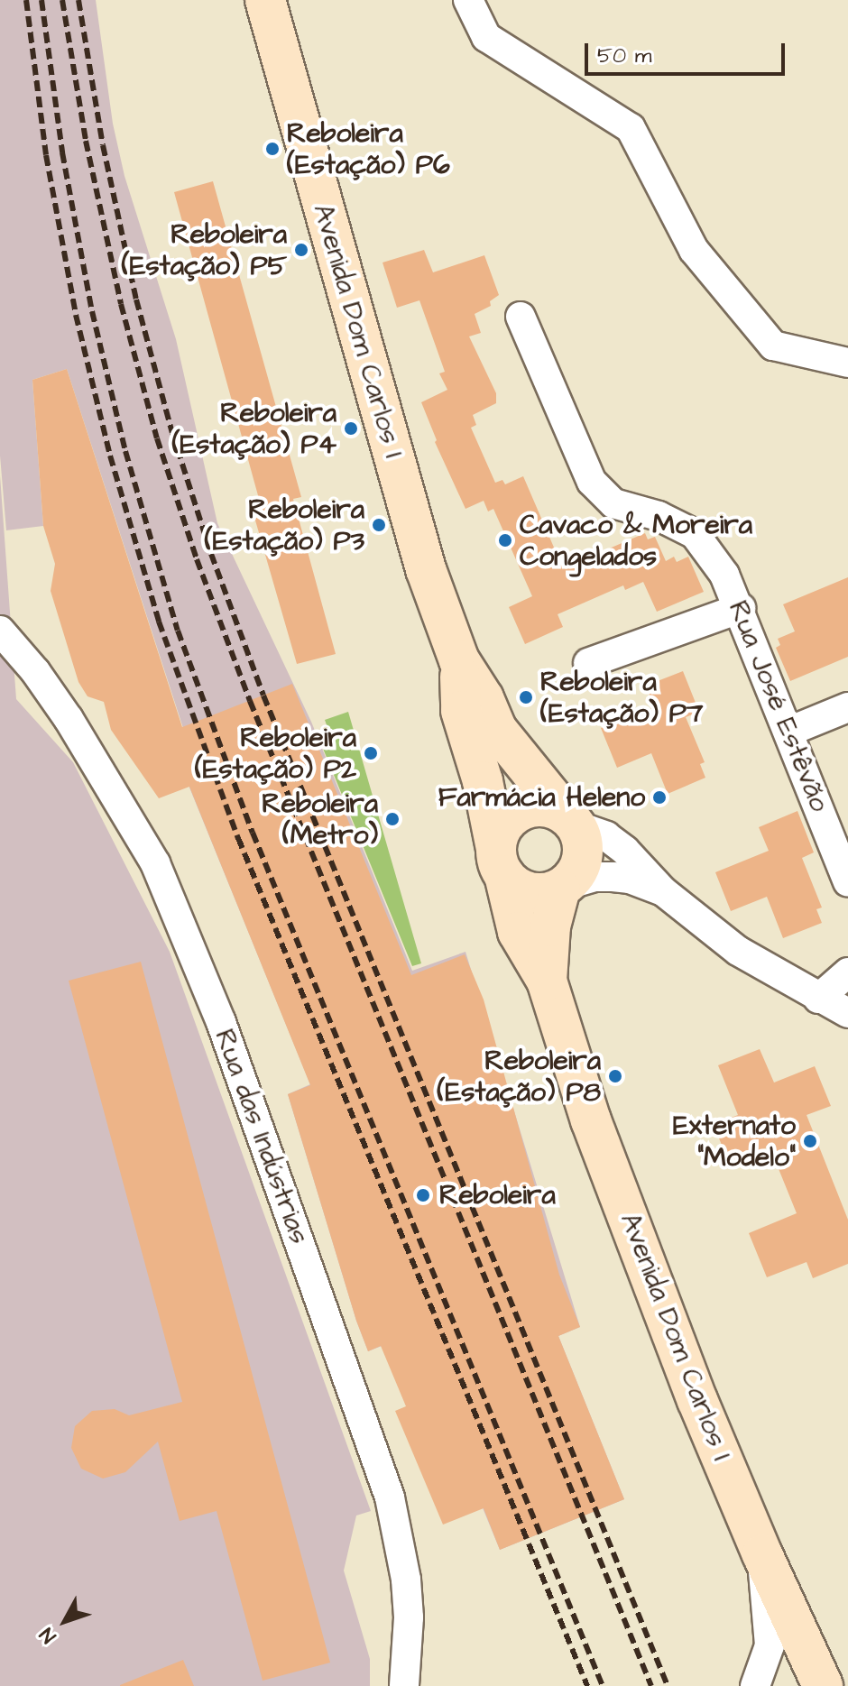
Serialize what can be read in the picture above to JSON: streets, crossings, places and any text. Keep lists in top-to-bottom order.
{
  "streets": {
    "street": ["Avenida Dom Carlos I", "Rua José Estêvão", "Rua das Indústrias"]
  },
  "places": [
    "Reboleira (Estação) P6",
    "Reboleira (Estação) P5",
    "Reboleira (Estação) P4",
    "Reboleira (Estação) P3",
    "Cavaco & Moreira Congelados",
    "Reboleira (Estação) P7",
    "Reboleira (Estação) P2",
    "Farmácia Heleno",
    "Reboleira (Metro)",
    "Reboleira (Estação) P8",
    "Externato \"Modelo\"",
    "Reboleira"
  ],
  "scale_bar": "50 m",
  "north": "bottom left"
}
